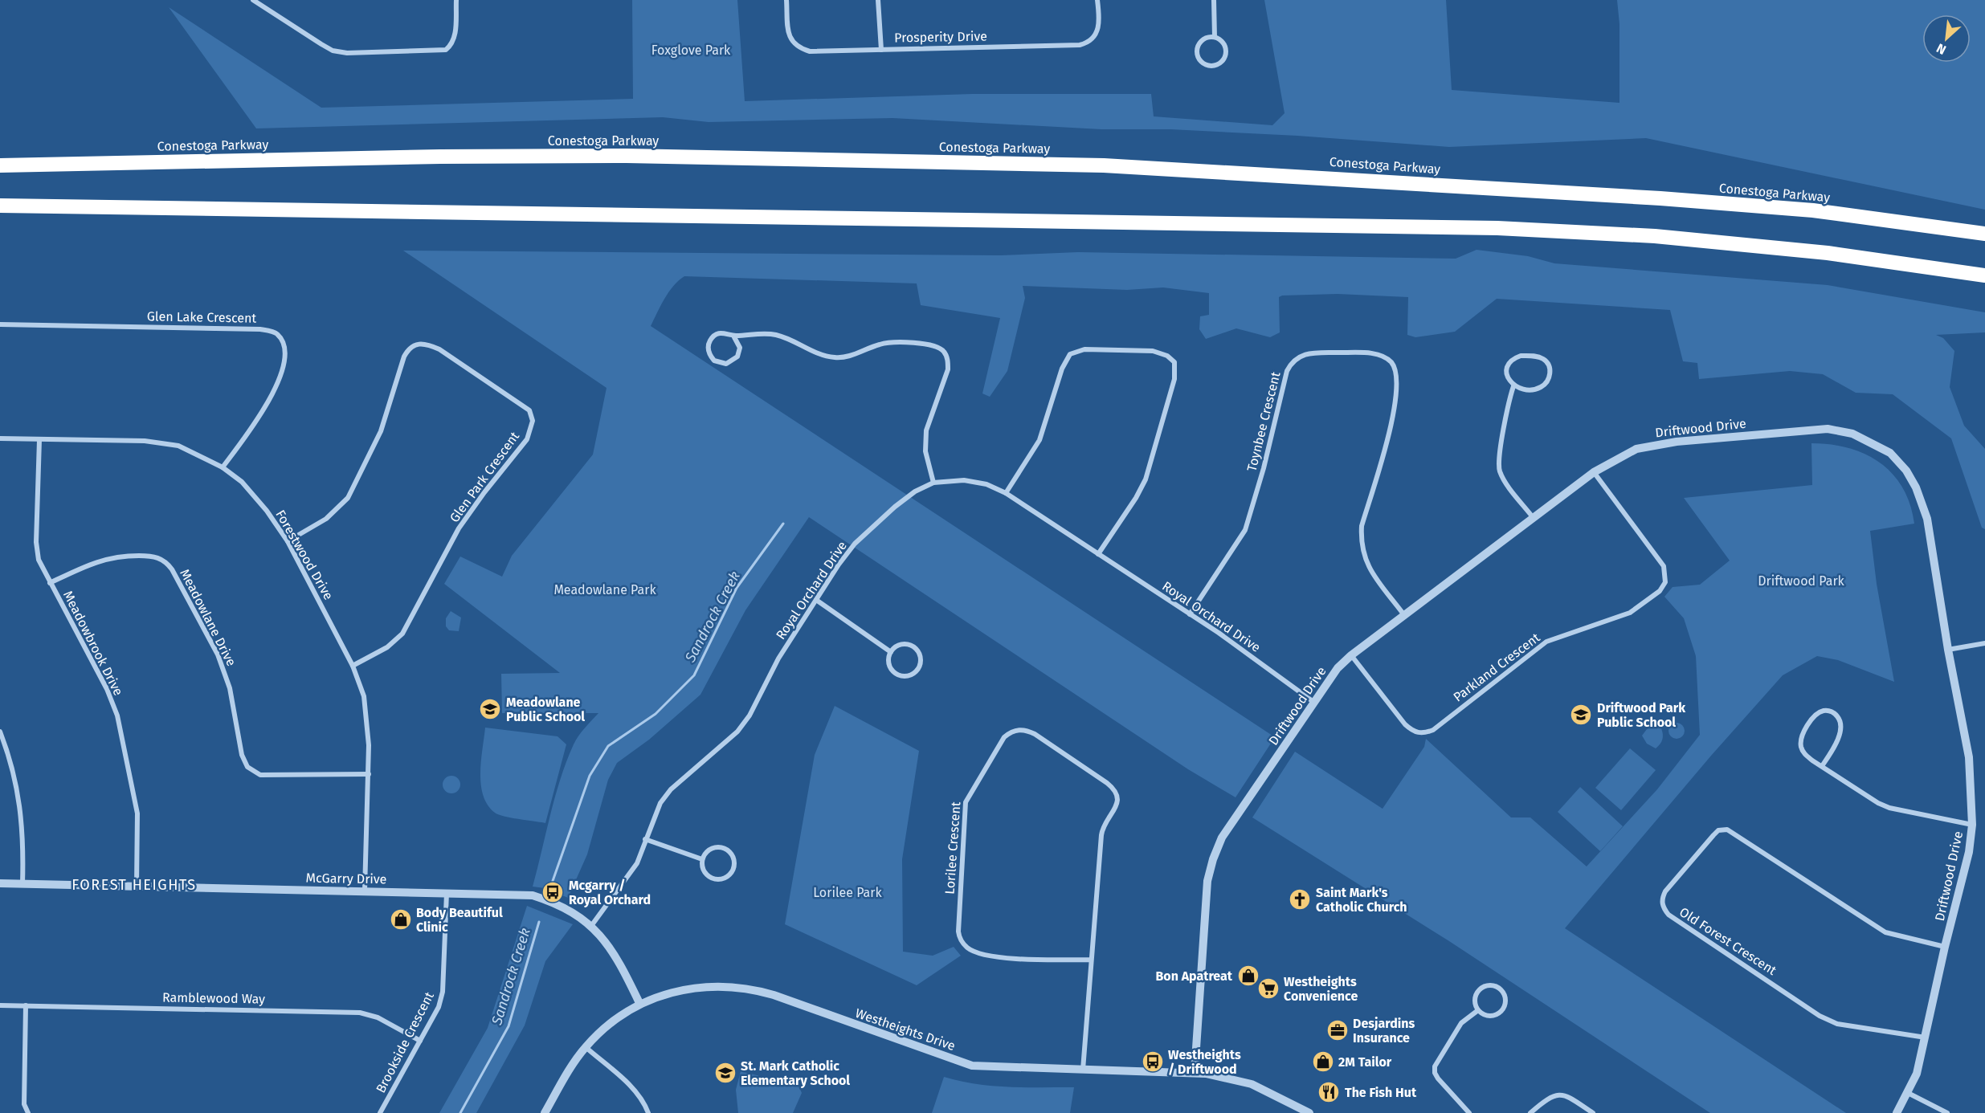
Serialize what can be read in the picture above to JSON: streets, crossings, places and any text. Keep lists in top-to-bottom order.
{
  "streets": {
    "highway": ["Conestoga Parkway"],
    "street": [
      "Prosperity Drive",
      "Glen Lake Crescent",
      "Toynbee Crescent",
      "Driftwood Drive",
      "Glen Park Crescent",
      "Forestwood Drive",
      "Royal Orchard Drive",
      "Meadowlane Drive",
      "Meadowbrook Drive",
      "Parkland Crescent",
      "Lorilee Crescent",
      "McGarry Drive",
      "Old Forest Crescent",
      "Ramblewood Way",
      "Westheights Drive",
      "Brookside Crescent"
    ]
  },
  "crossings": [
    ["Glen Lake Crescent", "Forestwood Drive"],
    ["Toynbee Crescent", "Driftwood Drive"],
    ["Toynbee Crescent", "Royal Orchard Drive"],
    ["Driftwood Drive", "Royal Orchard Drive"],
    ["Driftwood Drive", "Parkland Crescent"],
    ["Driftwood Drive", "Old Forest Crescent"],
    ["Driftwood Drive", "Westheights Drive"],
    ["Glen Park Crescent", "Forestwood Drive"],
    ["Forestwood Drive", "Meadowlane Drive"],
    ["Forestwood Drive", "Meadowbrook Drive"],
    ["Forestwood Drive", "McGarry Drive"],
    ["Royal Orchard Drive", "McGarry Drive"],
    ["Meadowlane Drive", "Meadowbrook Drive"],
    ["Meadowbrook Drive", "McGarry Drive"],
    ["Lorilee Crescent", "Westheights Drive"],
    ["McGarry Drive", "Westheights Drive"],
    ["McGarry Drive", "Brookside Crescent"],
    ["Ramblewood Way", "Brookside Crescent"]
  ],
  "districts": ["FOREST HEIGHTS"],
  "water": ["Sandrock Creek"],
  "parks": [
    "Foxglove Park",
    "Driftwood Park",
    "Meadowlane Park",
    "Lorilee Park"
  ],
  "places": {
    "school or university": ["Meadowlane Public School", "Driftwood Park Public School", "St. Mark Catholic Elementary School"],
    "bus stop": ["Mcgarry / Royal Orchard", "Westheights / Driftwood"],
    "church": ["Saint Mark's Catholic Church"],
    "shop": ["Body Beautiful Clinic", "Bon Apatreat", "2M Tailor"],
    "supermarket": ["Westheights Convenience"],
    "office": ["Desjardins Insurance"],
    "restaurant": ["The Fish Hut"]
  },
  "north": "bottom left"
}
